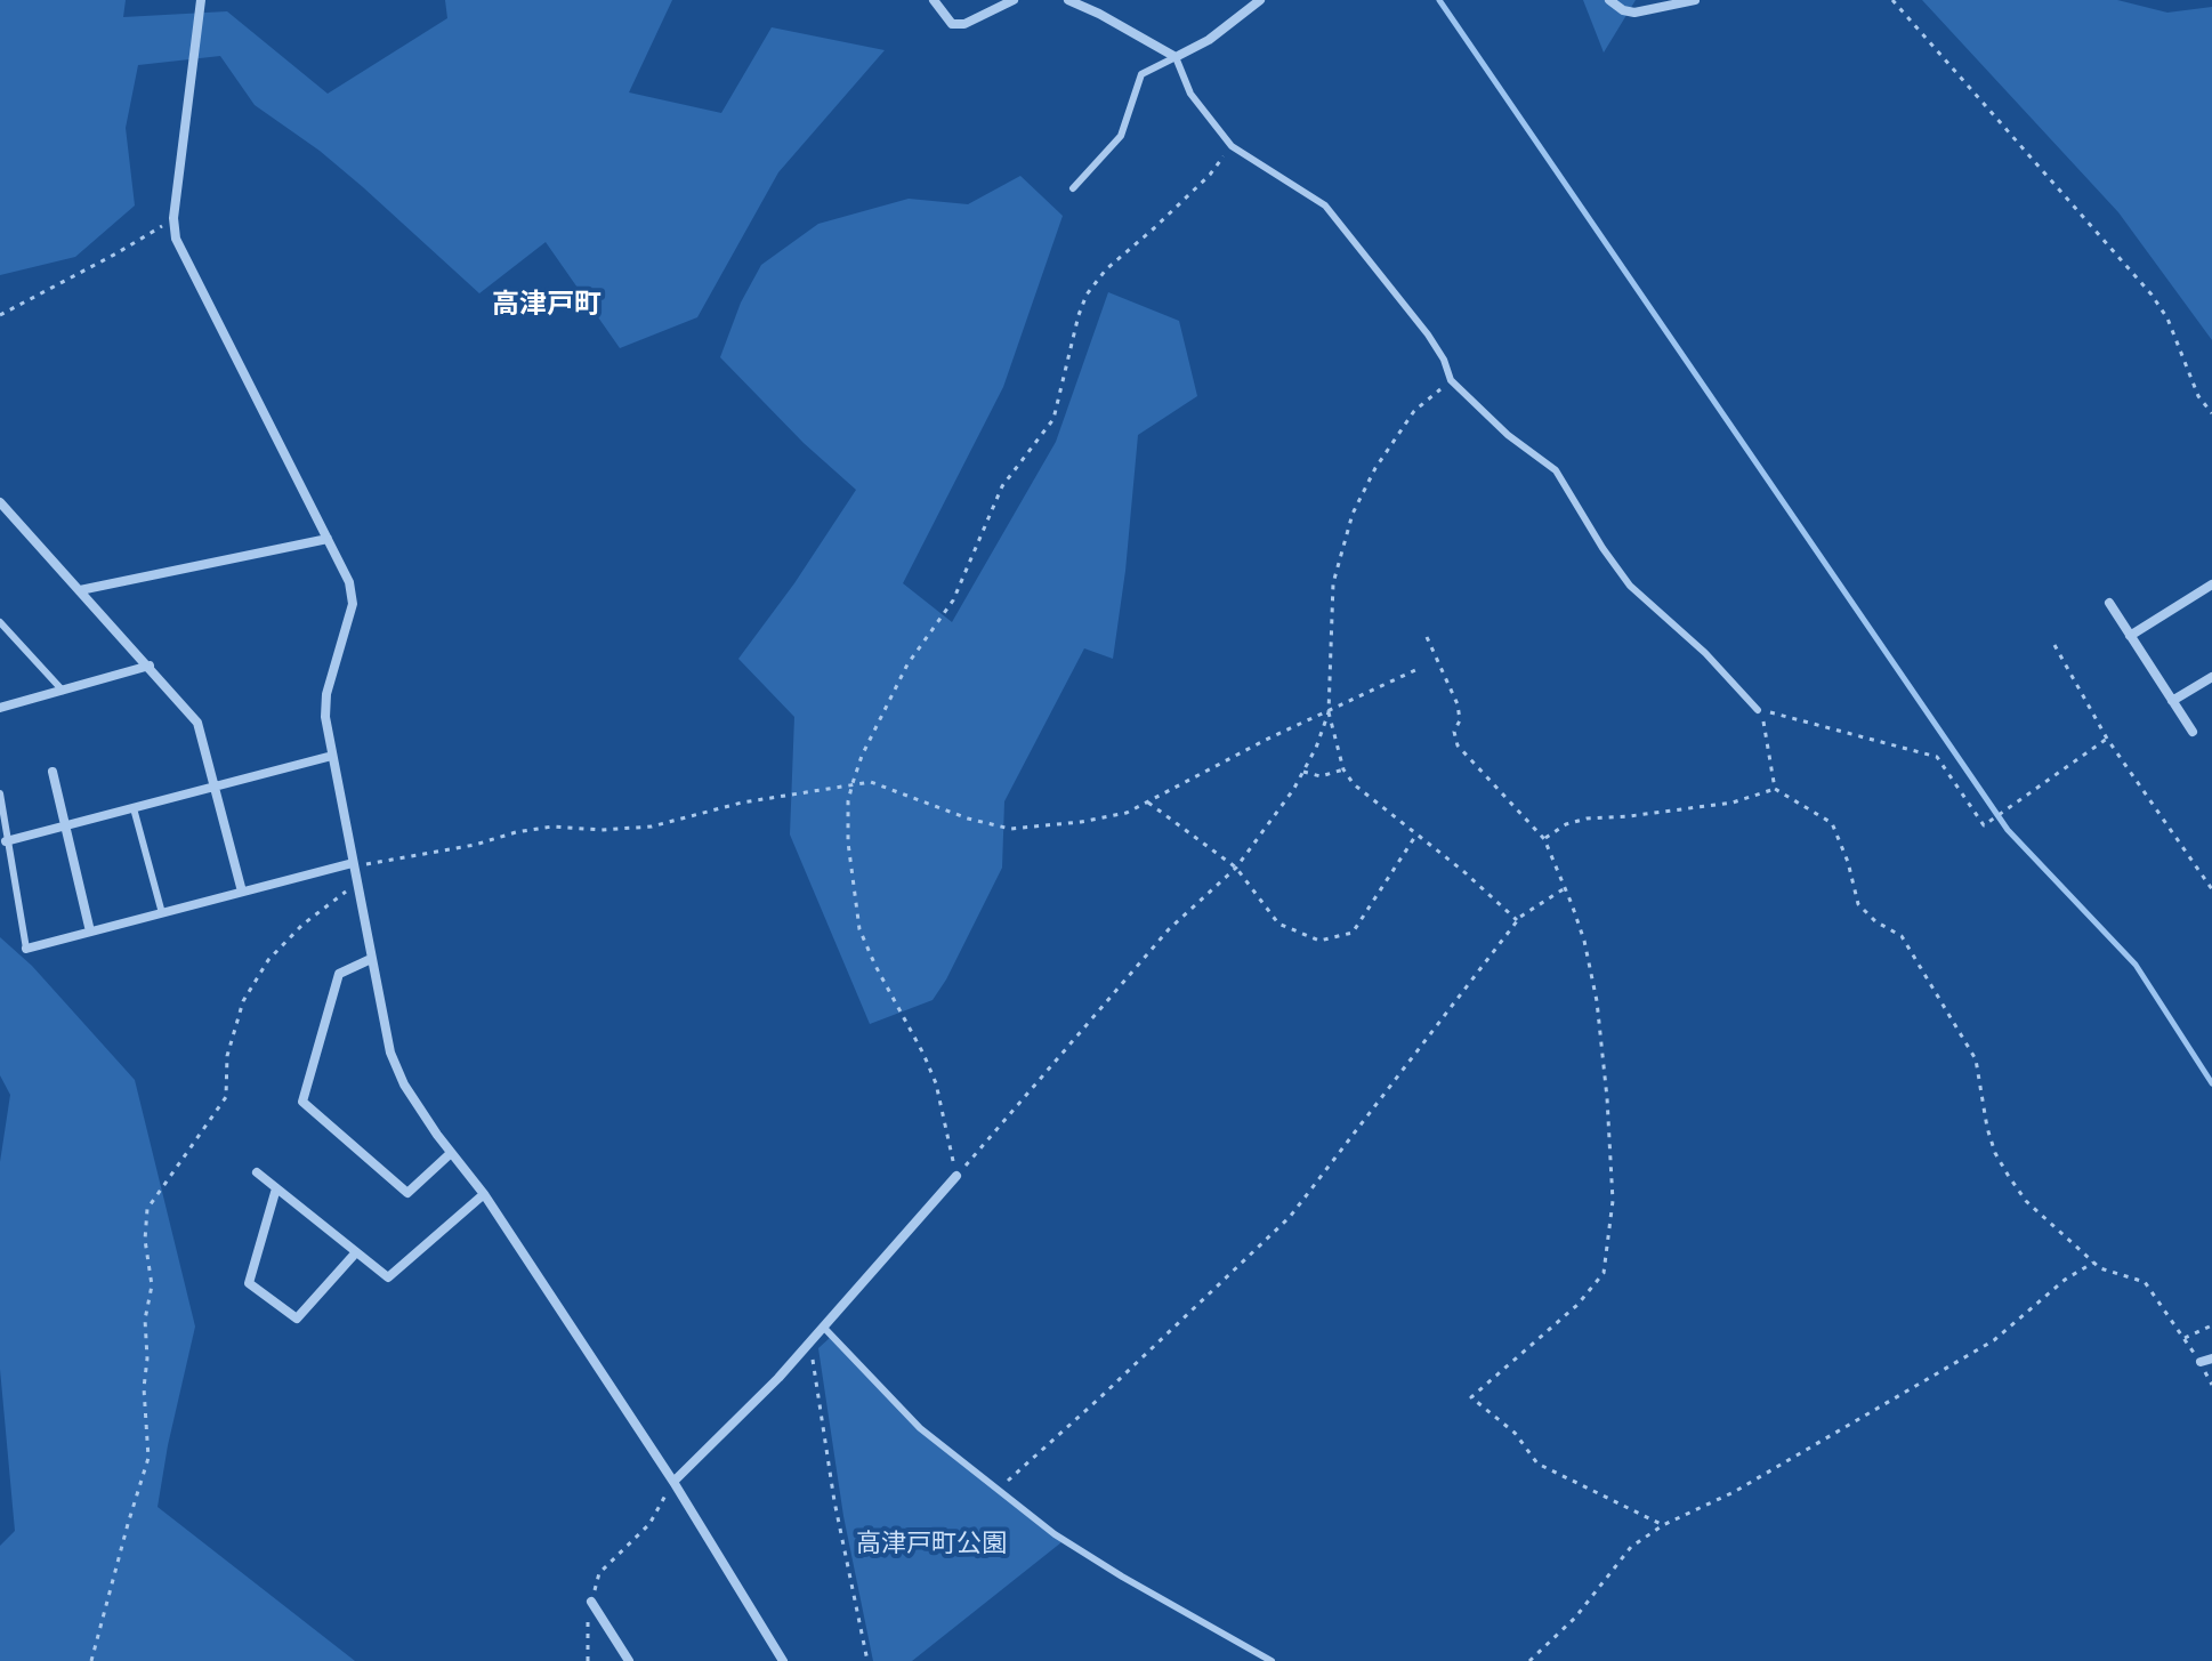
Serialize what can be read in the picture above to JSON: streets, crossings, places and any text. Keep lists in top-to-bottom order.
{
  "districts": ["高津戸町"],
  "parks": ["高津戸町公園"]
}
